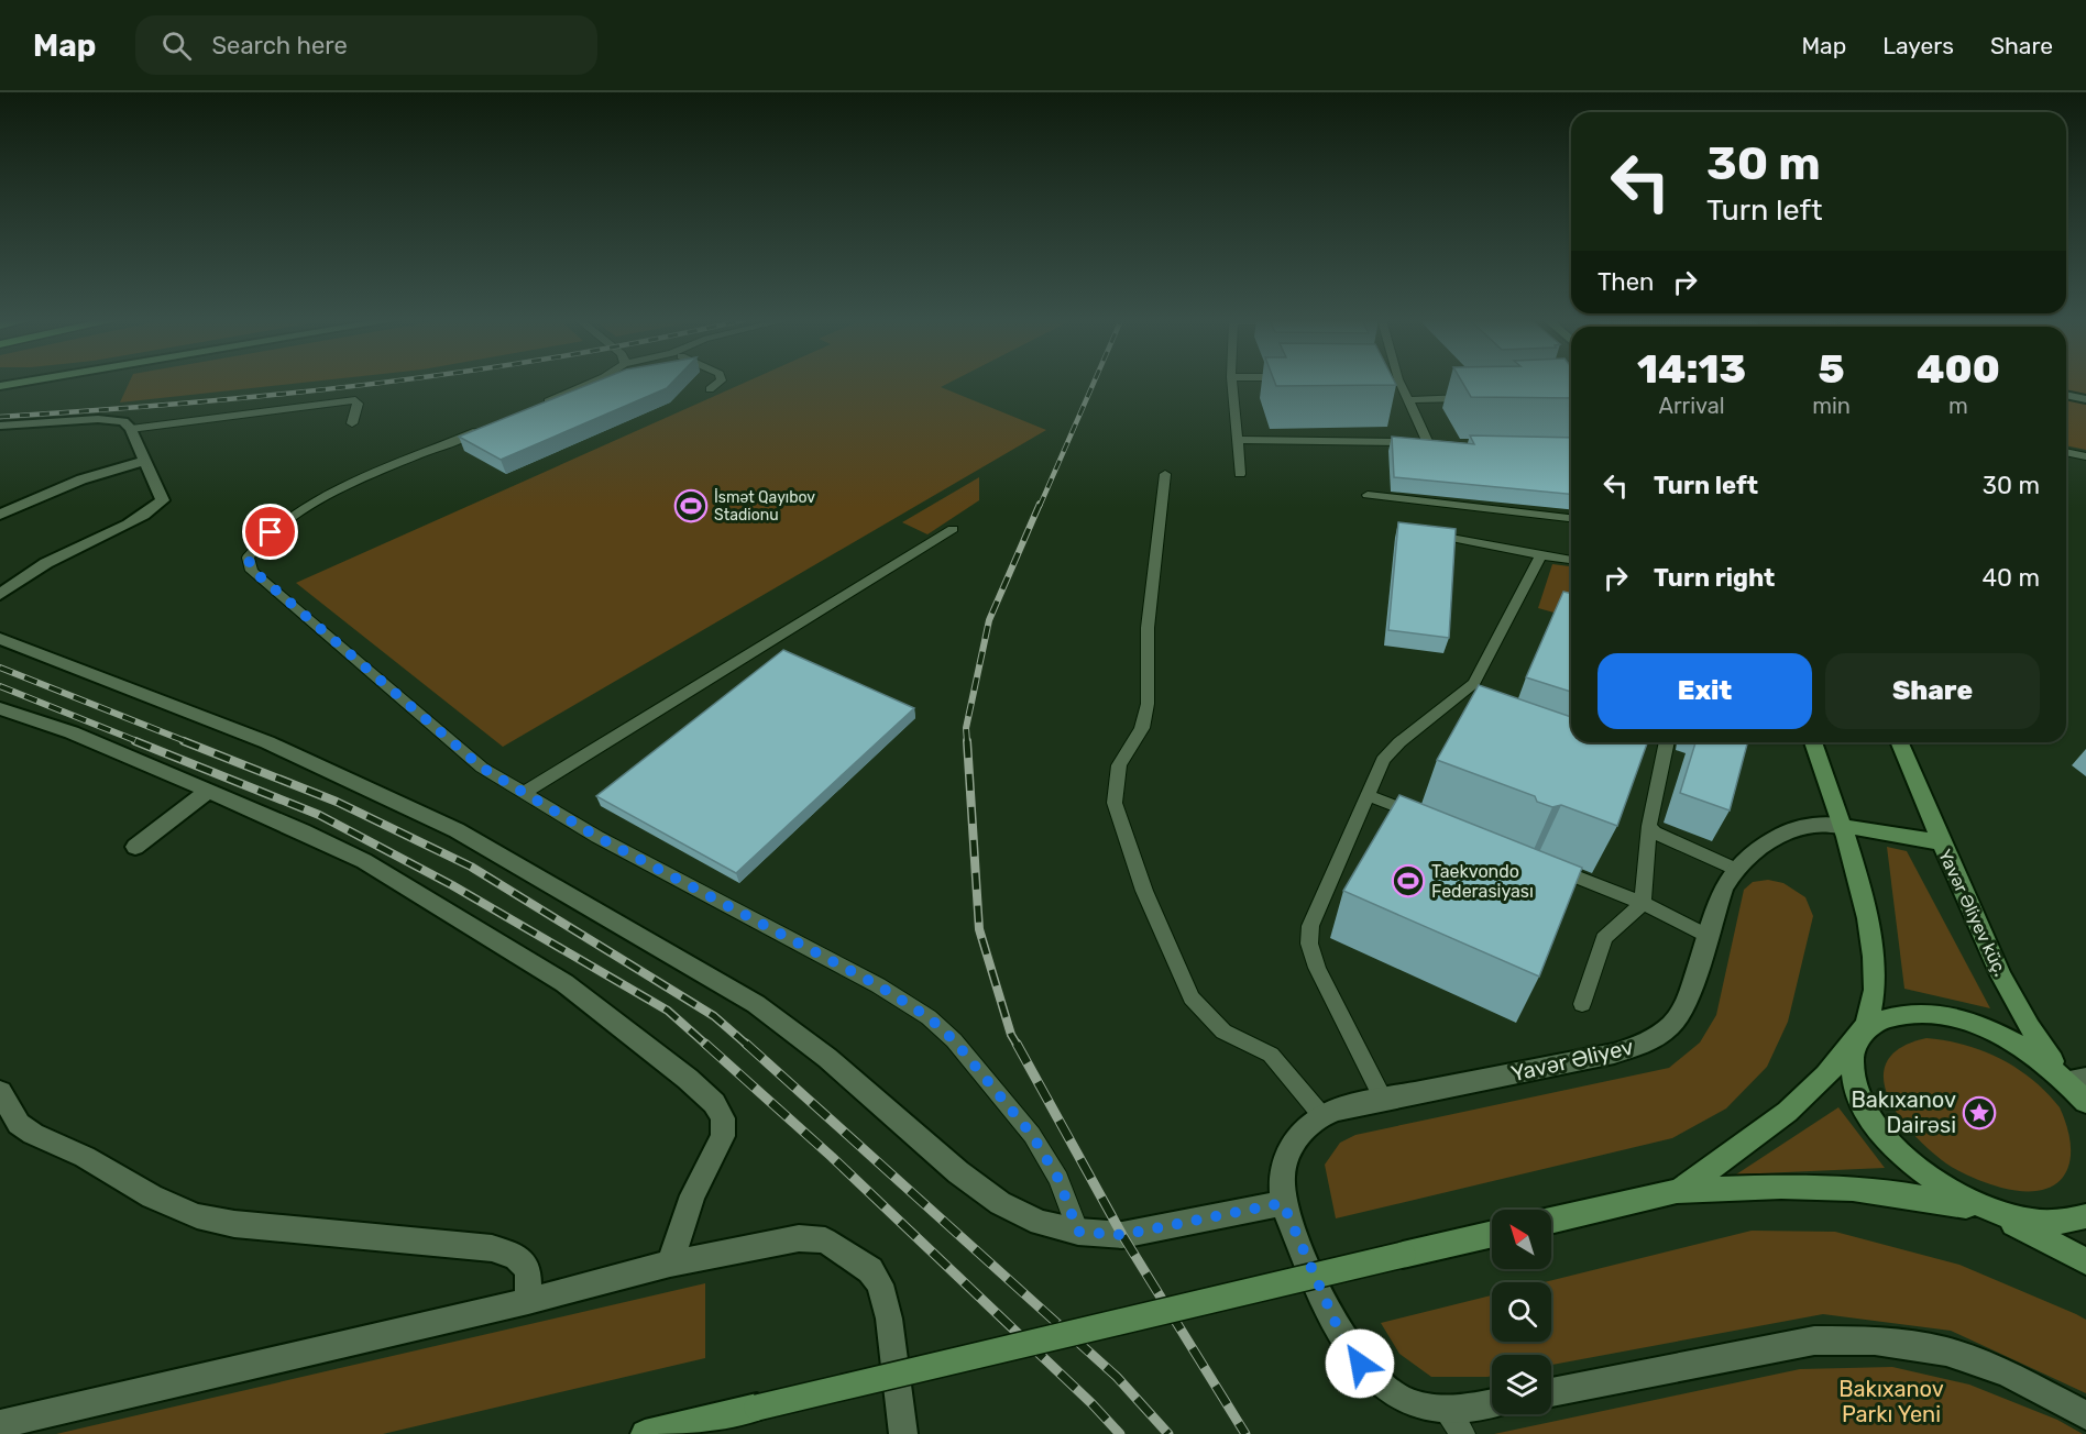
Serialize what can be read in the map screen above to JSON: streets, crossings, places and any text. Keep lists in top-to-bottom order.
{
  "streets": {
    "main road": ["Yavər Əliyev küç."],
    "street": ["Yavər Əliyev"]
  },
  "parks": ["Bakıxanov Parkı Yeni"],
  "places": {
    "sports": ["İsmət Qayıbov Stadionu", "Taekvondo Federasiyası"],
    "place": ["Bakıxanov Dairəsi"]
  },
  "north": "top left",
  "page": {
    "header": "Map",
    "search": "Search here",
    "nav": ["Map", "Layers", "Share"],
    "turn": ["30 m", "Turn left"],
    "then": "Then",
    "eta": [
      "14:13",
      "Arrival",
      "5",
      "min",
      "400",
      "m"
    ],
    "list": [
      {
        "name": "Turn left",
        "value": "30 m"
      },
      {
        "name": "Turn right",
        "value": "40 m"
      }
    ],
    "buttons": ["Exit", "Share"]
  }
}
